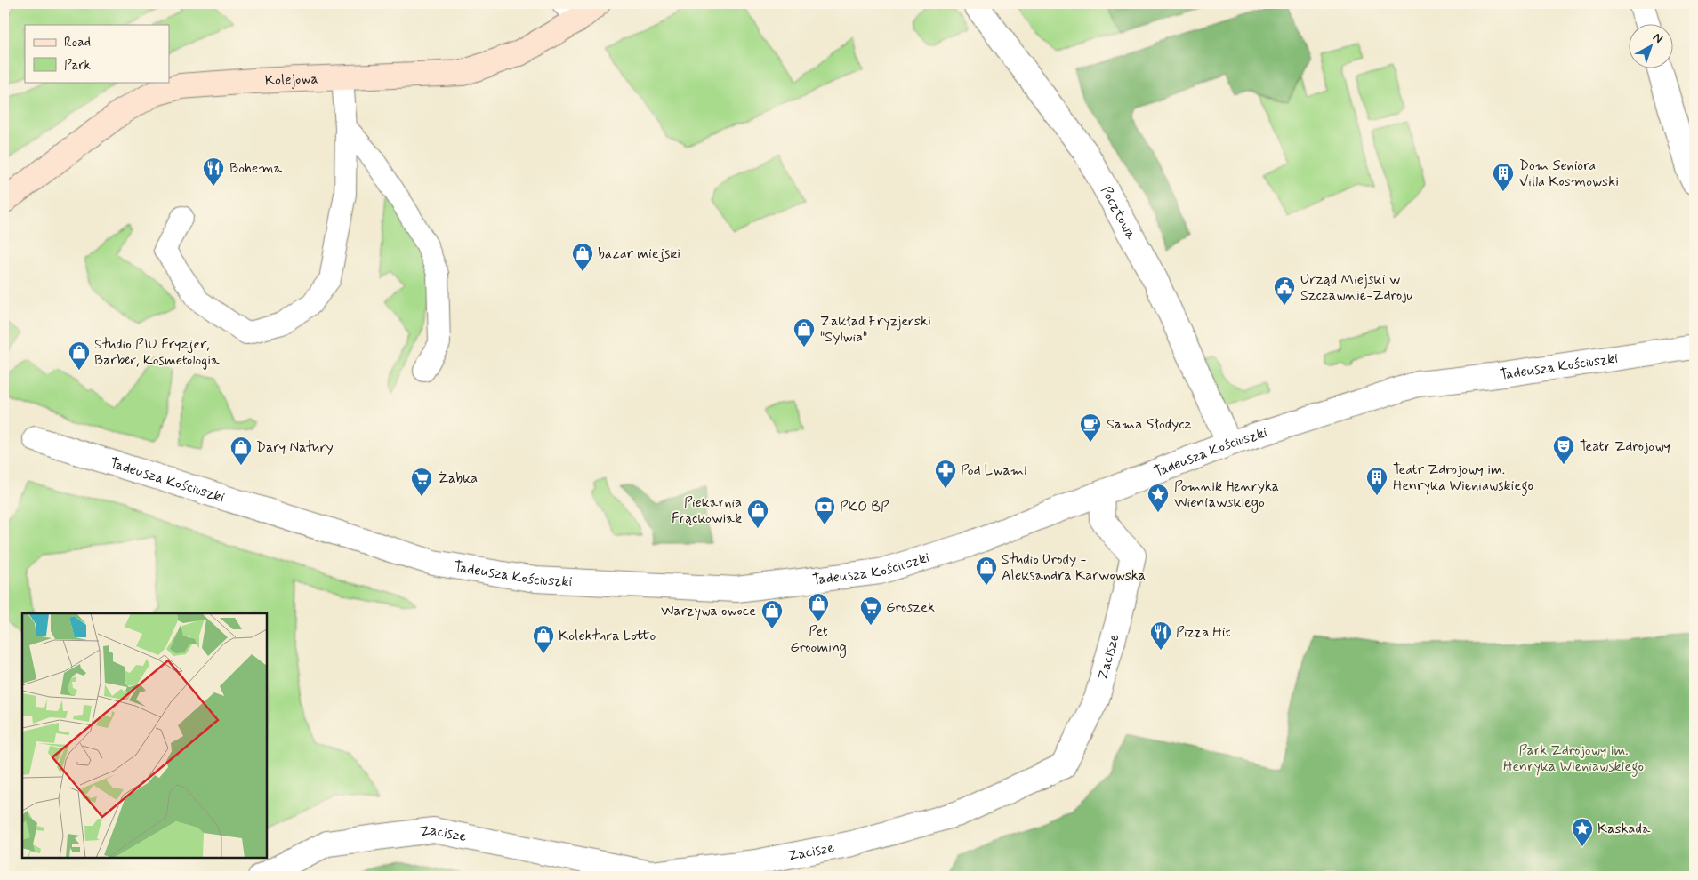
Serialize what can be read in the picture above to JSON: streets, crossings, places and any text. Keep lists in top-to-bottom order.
{
  "streets": {
    "street": [
      "Kolejowa",
      "Pocztowa",
      "Tadeusza Kościuszki",
      "Zacisze"
    ]
  },
  "crossings": [
    ["Pocztowa", "Tadeusza Kościuszki"],
    ["Tadeusza Kościuszki", "Zacisze"]
  ],
  "parks": ["Park Zdrojowy im. Henryka Wieniawskiego"],
  "places": {
    "restaurant": ["Bohema", "Pizza Hit"],
    "building": ["Dom Seniora Villa Kosmowski", "Teatr Zdrojowy im. Henryka Wieniawskiego"],
    "shop": [
      "bazar miejski",
      "Zakład Fryzjerski \"Sylwia\"",
      "Studio PIU Fryzjer, Barber, Kosmetologia",
      "Dary Natury",
      "Piekarnia Frąckowiak",
      "Studio Urody - Aleksandra Karwowska",
      "Pet Grooming",
      "Warzywa owoce",
      "Kolektura Lotto"
    ],
    "public building": ["Urząd Miejski w Szczawnie-Zdroju"],
    "cafe": ["Sama Słodycz"],
    "theatre": ["Teatr Zdrojowy"],
    "pharmacy": ["Pod Lwami"],
    "supermarket": ["Żabka", "Groszek"],
    "place": ["Pomnik Henryka Wieniawskiego", "Kaskada"],
    "bank": ["PKO BP"]
  },
  "legend": ["Road", "Park"],
  "north": "top right"
}
